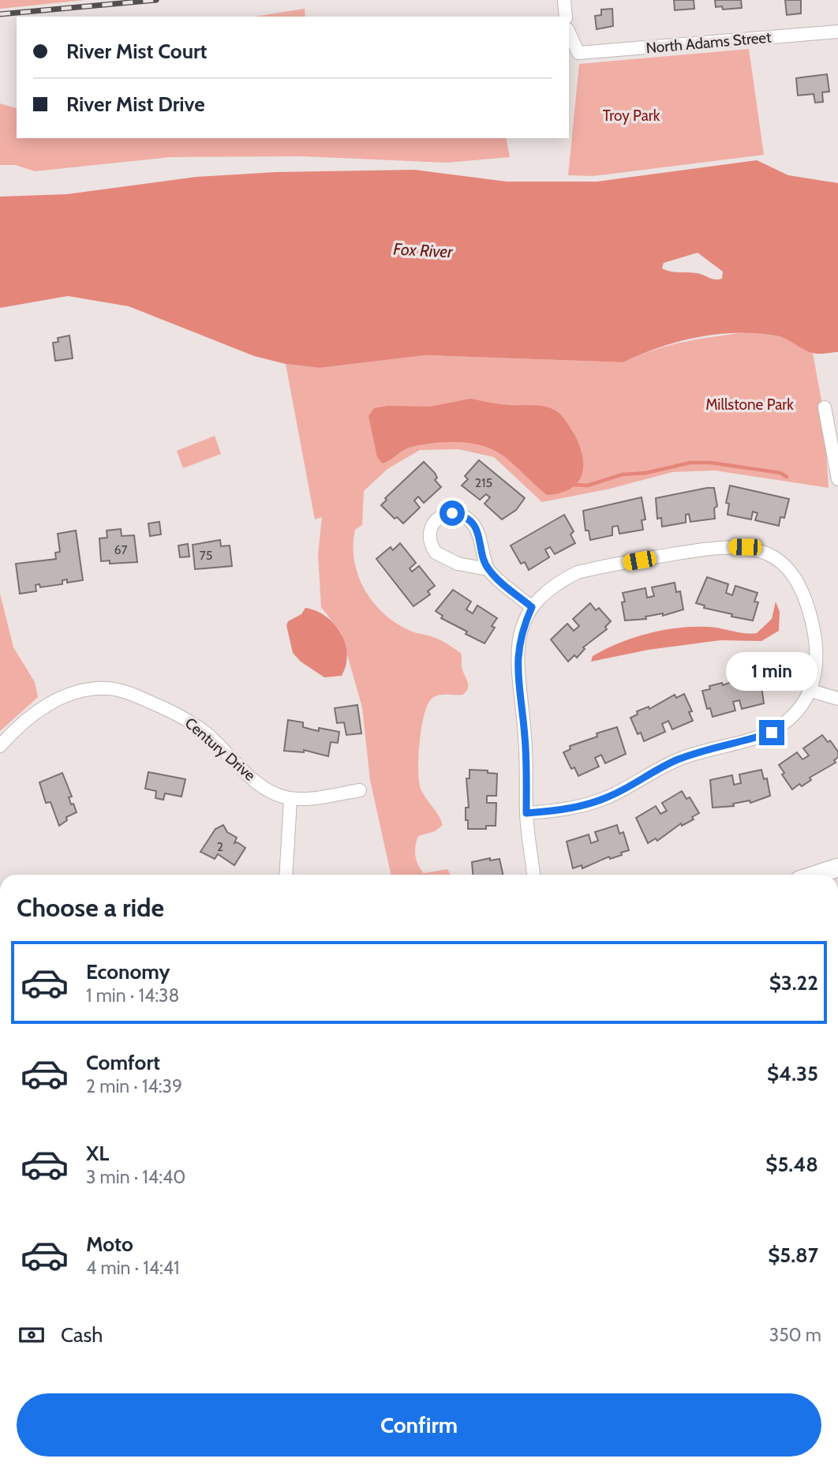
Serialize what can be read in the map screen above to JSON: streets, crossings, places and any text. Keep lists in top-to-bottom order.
{
  "streets": {
    "street": ["North Adams Street", "Century Drive"]
  },
  "water": ["Fox River"],
  "parks": ["Troy Park", "Millstone Park"],
  "house_numbers": [
    "215",
    "67",
    "75",
    "2"
  ],
  "page": {
    "banner": ["River Mist Court", "River Mist Drive"],
    "bubble": "1 min",
    "heading": "Choose a ride",
    "list": [
      {
        "name": "Economy",
        "note": "1 min · 14:38",
        "value": "$3.22"
      },
      {
        "name": "Comfort",
        "note": "2 min · 14:39",
        "value": "$4.35"
      },
      {
        "name": "XL",
        "note": "3 min · 14:40",
        "value": "$5.48"
      },
      {
        "name": "Moto",
        "note": "4 min · 14:41",
        "value": "$5.87"
      }
    ],
    "pay": ["Cash", "350 m"],
    "buttons": "Confirm"
  }
}
